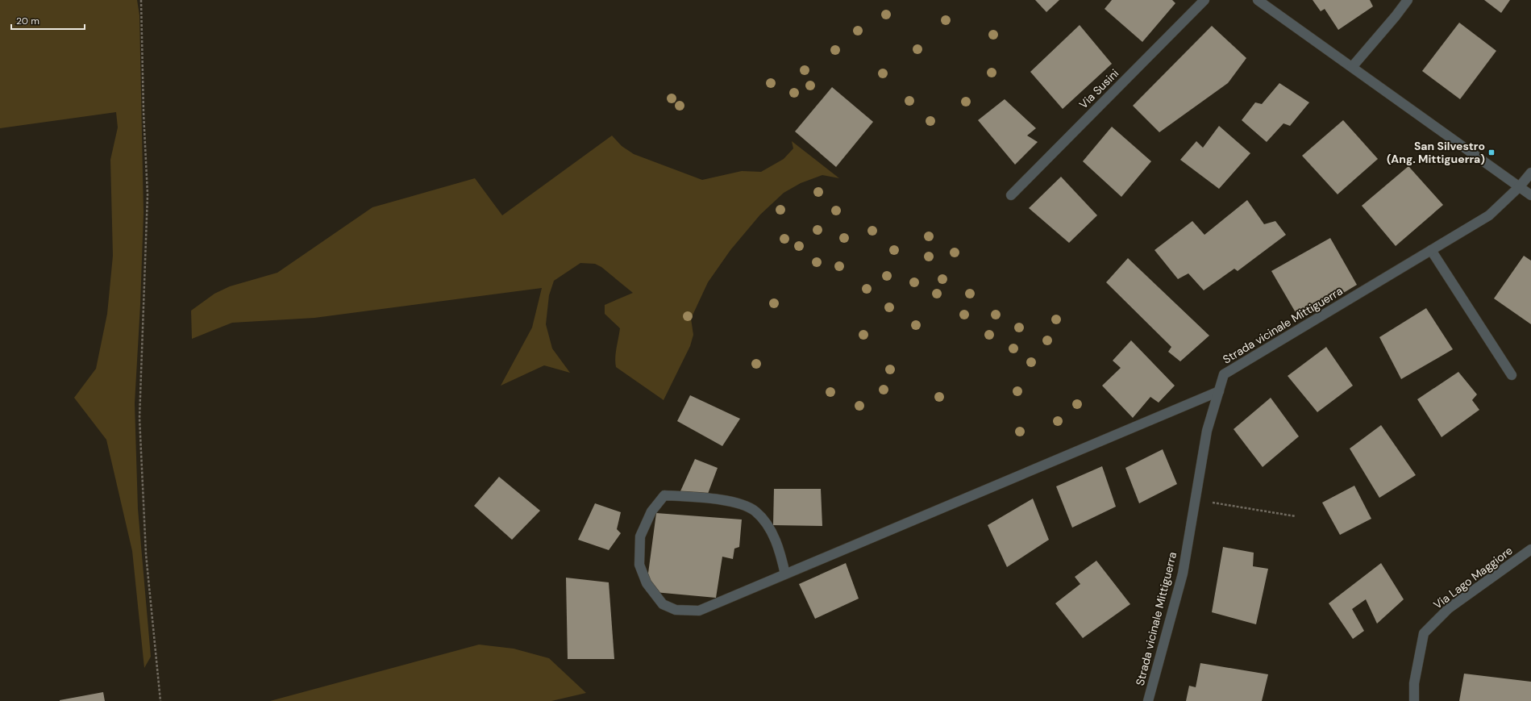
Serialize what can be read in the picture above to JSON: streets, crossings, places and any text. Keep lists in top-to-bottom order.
{
  "streets": {
    "street": ["Via Susini", "Strada vicinale Mittiguerra", "Via Lago Maggiore"]
  },
  "places": {
    "transit": ["San Silvestro (Ang. Mittiguerra)"]
  },
  "scale_bar": "20 m"
}
